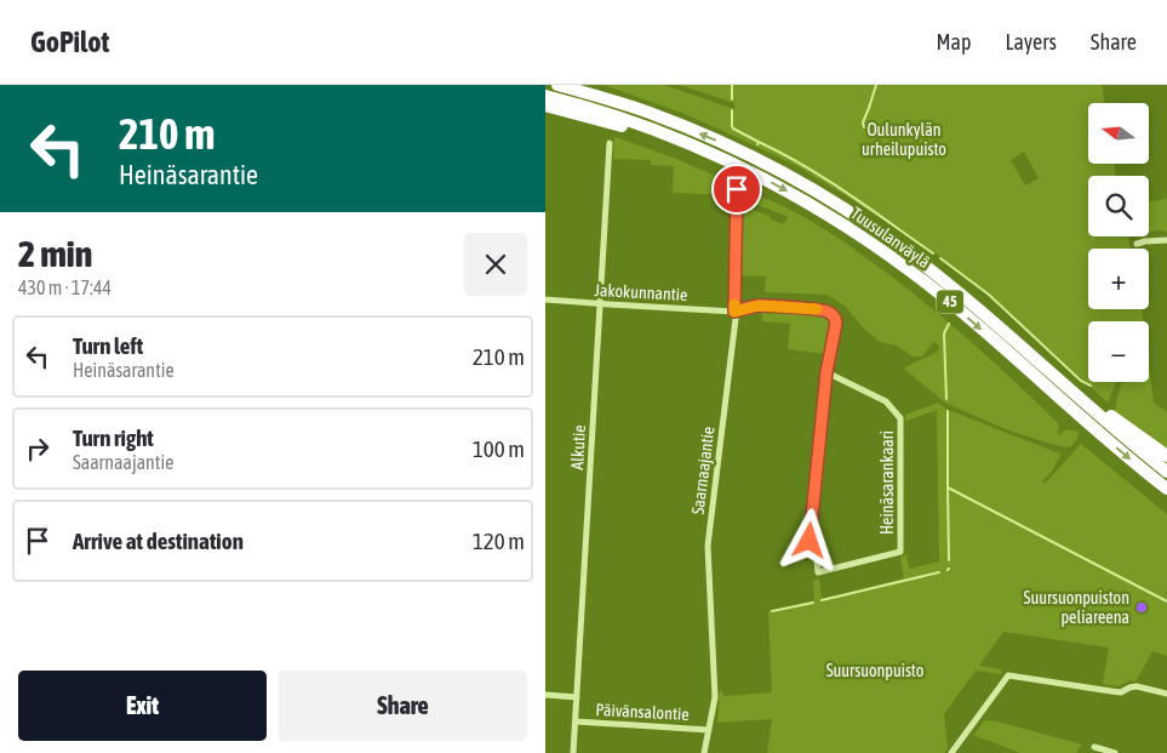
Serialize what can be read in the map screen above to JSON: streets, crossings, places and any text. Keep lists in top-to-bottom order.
{
  "streets": {
    "highway": ["Tuusulanväylä", "45"],
    "street": [
      "Jakokunnantie",
      "Alkutie",
      "Saarnaajantie",
      "Heinäsarankaari",
      "Päivänsalontie"
    ]
  },
  "crossings": [
    ["Jakokunnantie", "Alkutie"],
    ["Jakokunnantie", "Saarnaajantie"],
    ["Jakokunnantie", "Heinäsarankaari"],
    ["Alkutie", "Päivänsalontie"],
    ["Saarnaajantie", "Päivänsalontie"]
  ],
  "parks": ["Oulunkylän urheilupuisto", "Suursuonpuisto"],
  "places": ["Suursuonpuiston peliareena"],
  "north": "left",
  "page": {
    "header": "GoPilot",
    "nav": ["Map", "Layers", "Share"],
    "turn": ["210 m", "Heinäsarantie"],
    "map_buttons": ["+", "−"],
    "heading": ["2 min", "430 m · 17:44"],
    "list": [
      {
        "name": "Turn left",
        "note": "Heinäsarantie",
        "value": "210 m"
      },
      {
        "name": "Turn right",
        "note": "Saarnaajantie",
        "value": "100 m"
      },
      {
        "name": "Arrive at destination",
        "value": "120 m"
      }
    ],
    "buttons": ["Exit", "Share"]
  }
}
